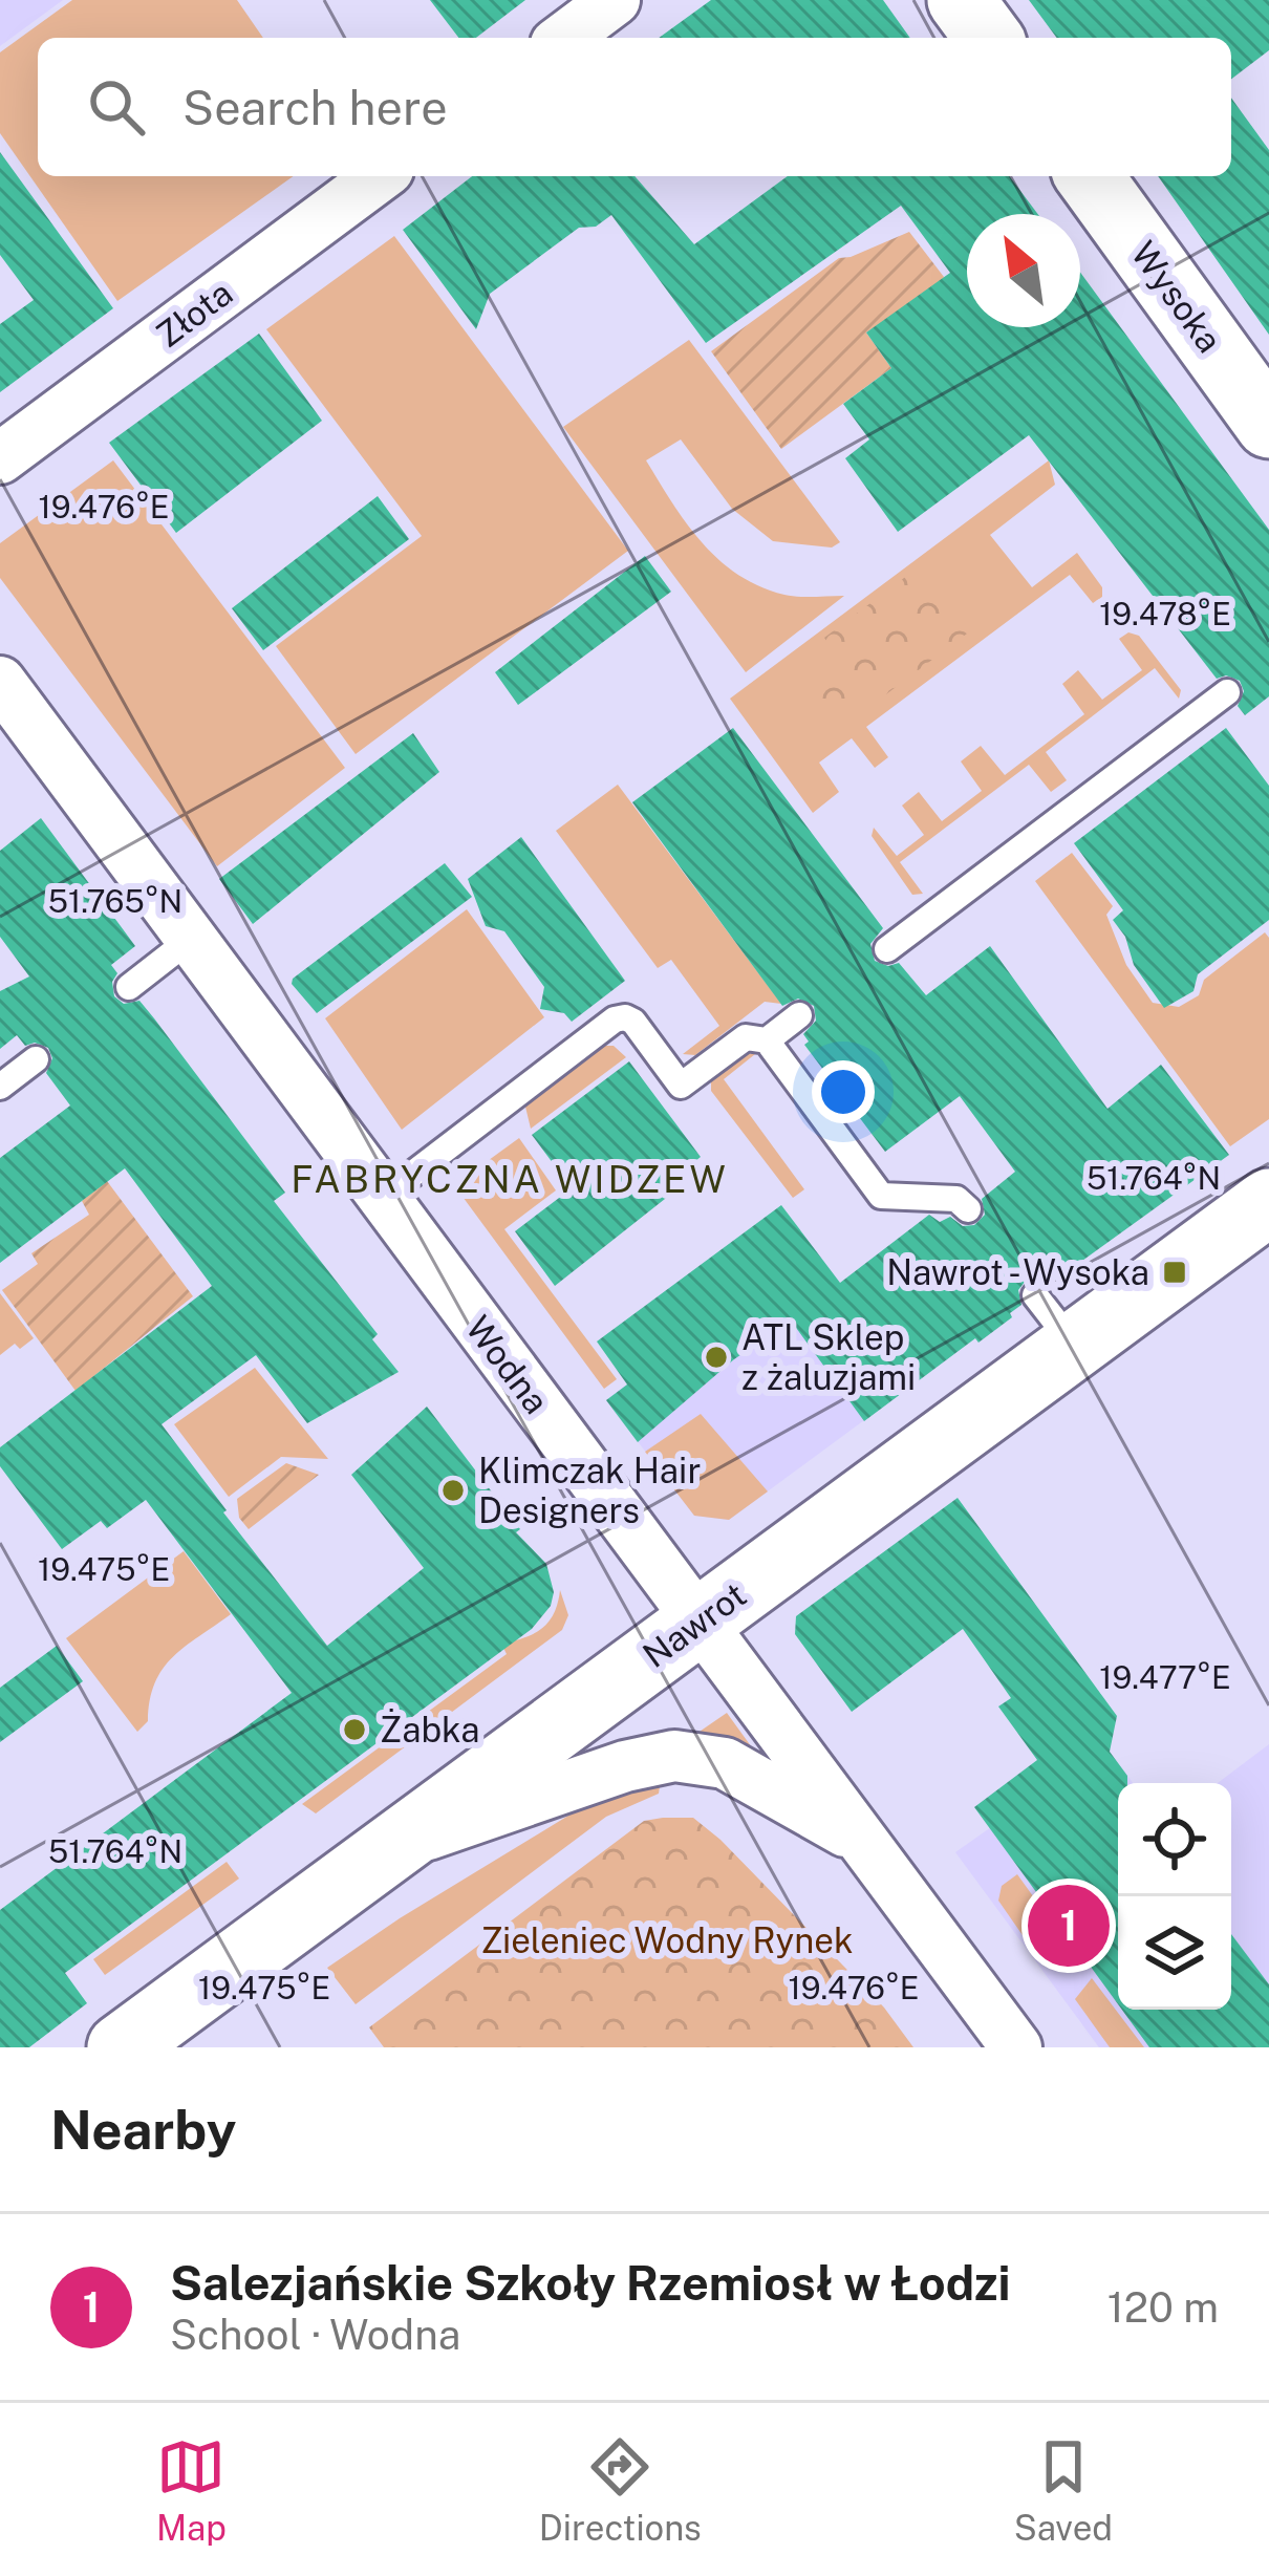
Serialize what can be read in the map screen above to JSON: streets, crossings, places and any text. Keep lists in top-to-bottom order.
{
  "streets": {
    "street": [
      "Wysoka",
      "Złota",
      "Wodna",
      "Nawrot"
    ]
  },
  "crossings": [
    ["Wodna", "Nawrot"]
  ],
  "districts": ["FABRYCZNA WIDZEW"],
  "parks": ["Zieleniec Wodny Rynek"],
  "places": {
    "transit": ["Nawrot - Wysoka"],
    "other": ["ATL Sklep z żaluzjami", "Klimczak Hair Designers", "Żabka"]
  },
  "north": "top left",
  "page": {
    "search": "Search here",
    "pins": "1",
    "heading": "Nearby",
    "list": [
      {
        "mark": "1",
        "name": "Salezjańskie Szkoły Rzemiosł w Łodzi",
        "note": "School · Wodna",
        "value": "120 m"
      }
    ],
    "nav": ["Map", "Directions", "Saved"]
  },
  "coordinates": [
    "19.476°E",
    "19.478°E",
    "51.765°N",
    "51.764°N",
    "19.475°E",
    "19.477°E"
  ]
}
